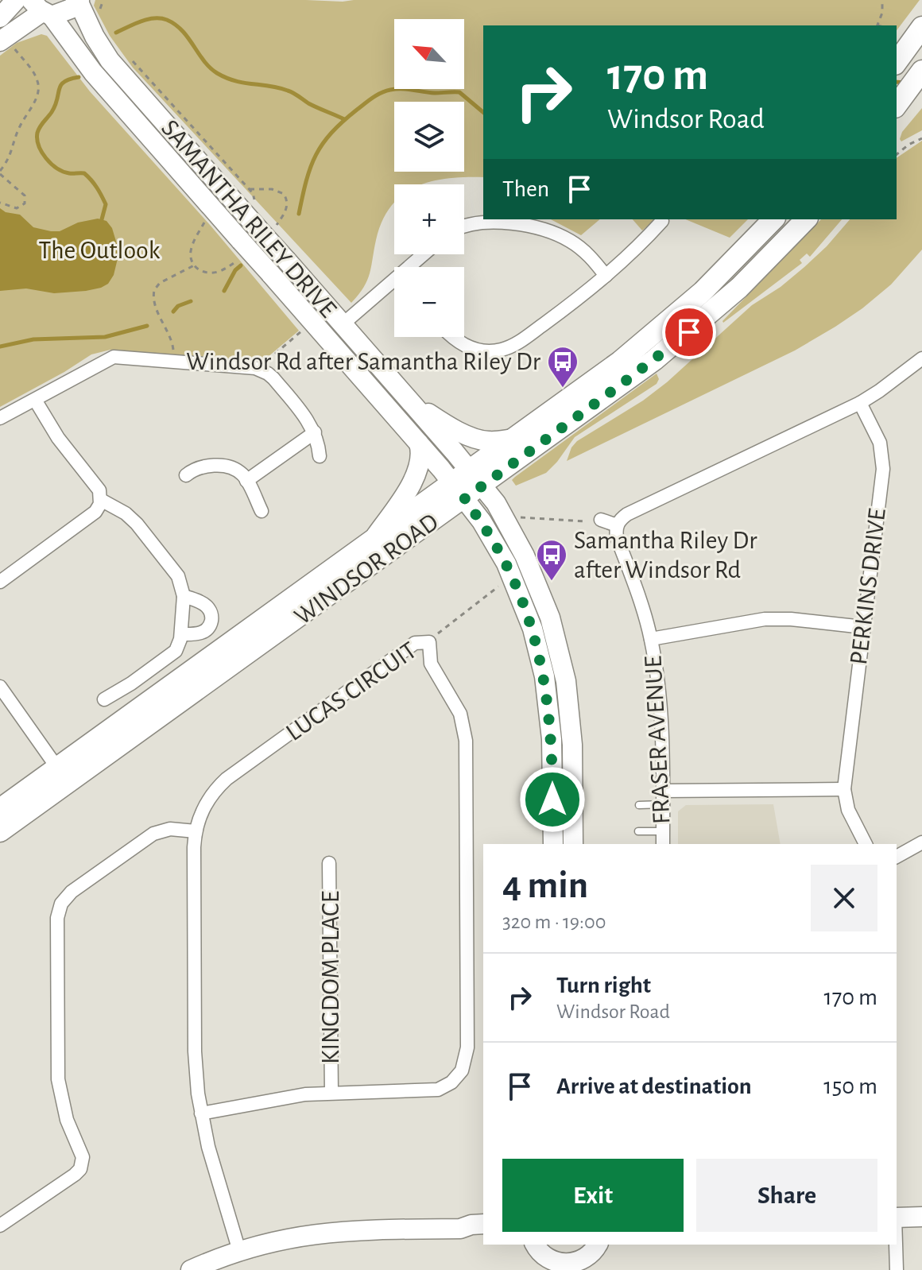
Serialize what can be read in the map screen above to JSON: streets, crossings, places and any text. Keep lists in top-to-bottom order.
{
  "streets": {
    "main road": ["SAMANTHA RILEY DRIVE", "WINDSOR ROAD"],
    "street": [
      "PERKINS DRIVE",
      "LUCAS CIRCUIT",
      "FRASER AVENUE",
      "KINGDOM PLACE"
    ]
  },
  "crossings": [
    ["SAMANTHA RILEY DRIVE", "WINDSOR ROAD"],
    ["LUCAS CIRCUIT", "KINGDOM PLACE"]
  ],
  "parks": ["The Outlook"],
  "places": {
    "bus stop": ["Windsor Rd after Samantha Riley Dr", "Samantha Riley Dr after Windsor Rd"]
  },
  "north": "top left",
  "page": {
    "map_buttons": ["+", "−"],
    "turn": ["170 m", "Windsor Road"],
    "then": "Then",
    "heading": ["4 min", "320 m · 19:00"],
    "list": [
      {
        "name": "Turn right",
        "note": "Windsor Road",
        "value": "170 m"
      },
      {
        "name": "Arrive at destination",
        "value": "150 m"
      }
    ],
    "buttons": ["Exit", "Share"]
  }
}
